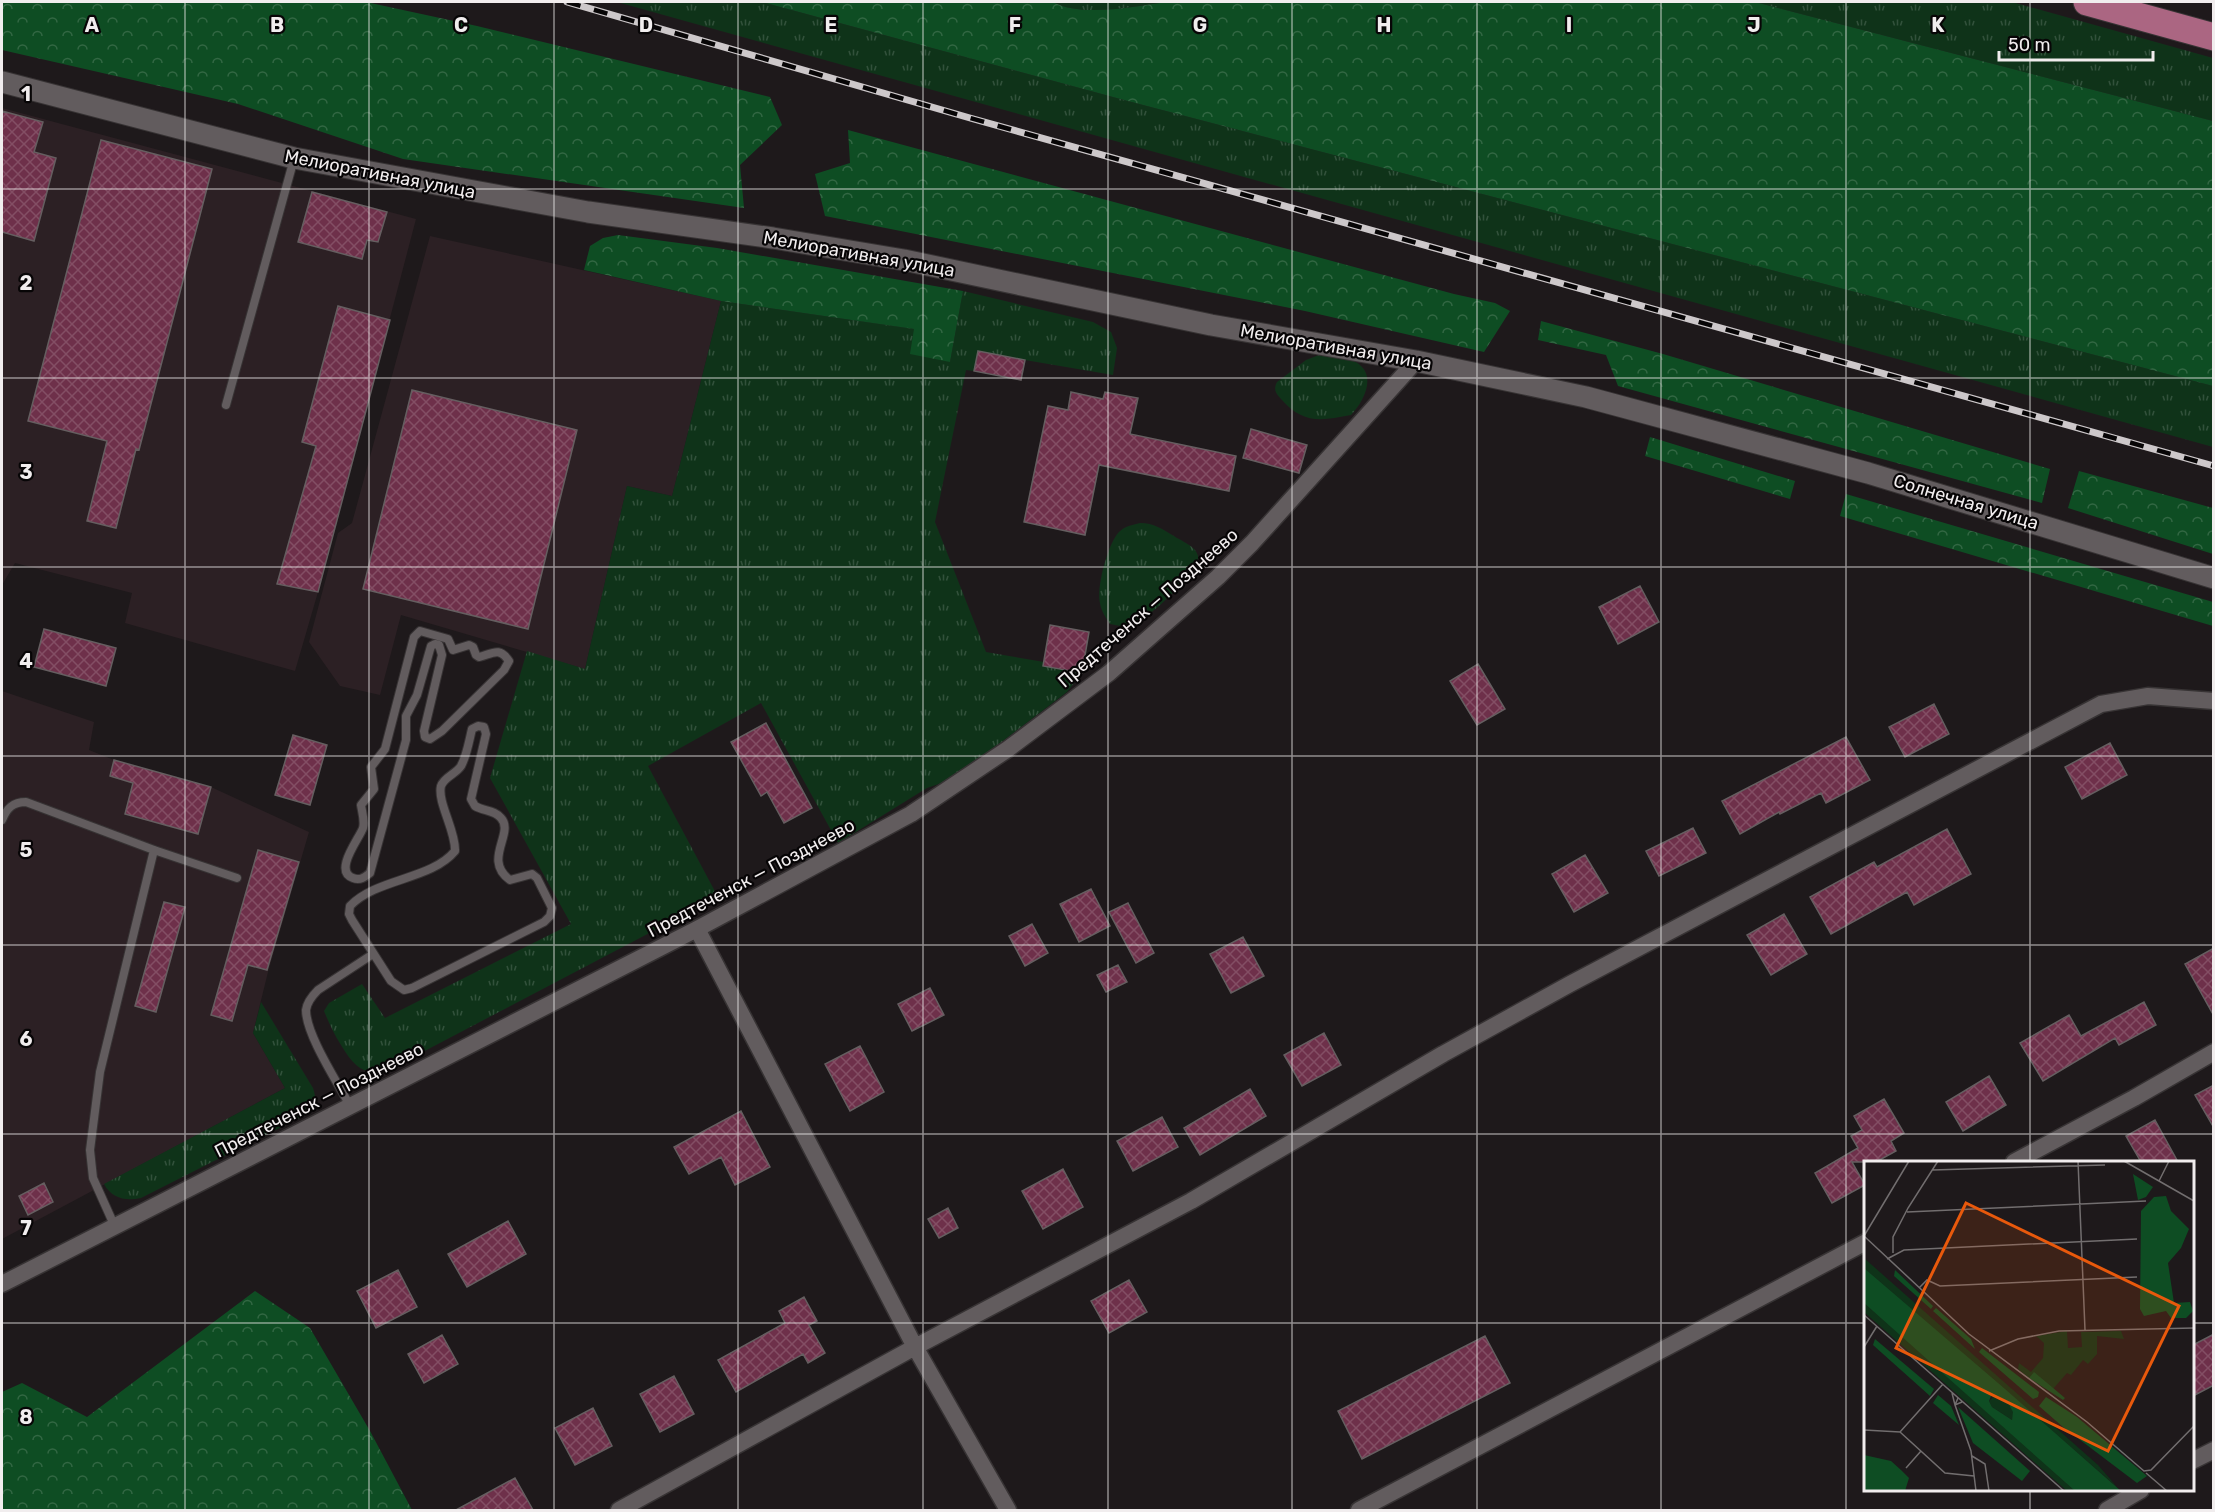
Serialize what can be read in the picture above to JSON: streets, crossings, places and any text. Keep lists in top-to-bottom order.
{
  "streets": {
    "street": ["Мелиоративная улица", "Солнечная улица", "Предтеченск — Позднеево"]
  },
  "crossings": [
    ["Мелиоративная улица", "Солнечная улица"],
    ["Мелиоративная улица", "Предтеченск — Позднеево"]
  ],
  "scale_bar": "50 m",
  "grid": {
    "columns": [
      "A",
      "B",
      "C",
      "D",
      "E",
      "F",
      "G",
      "H",
      "I",
      "J",
      "K"
    ],
    "rows": [
      "1",
      "2",
      "3",
      "4",
      "5",
      "6",
      "7",
      "8"
    ]
  }
}
